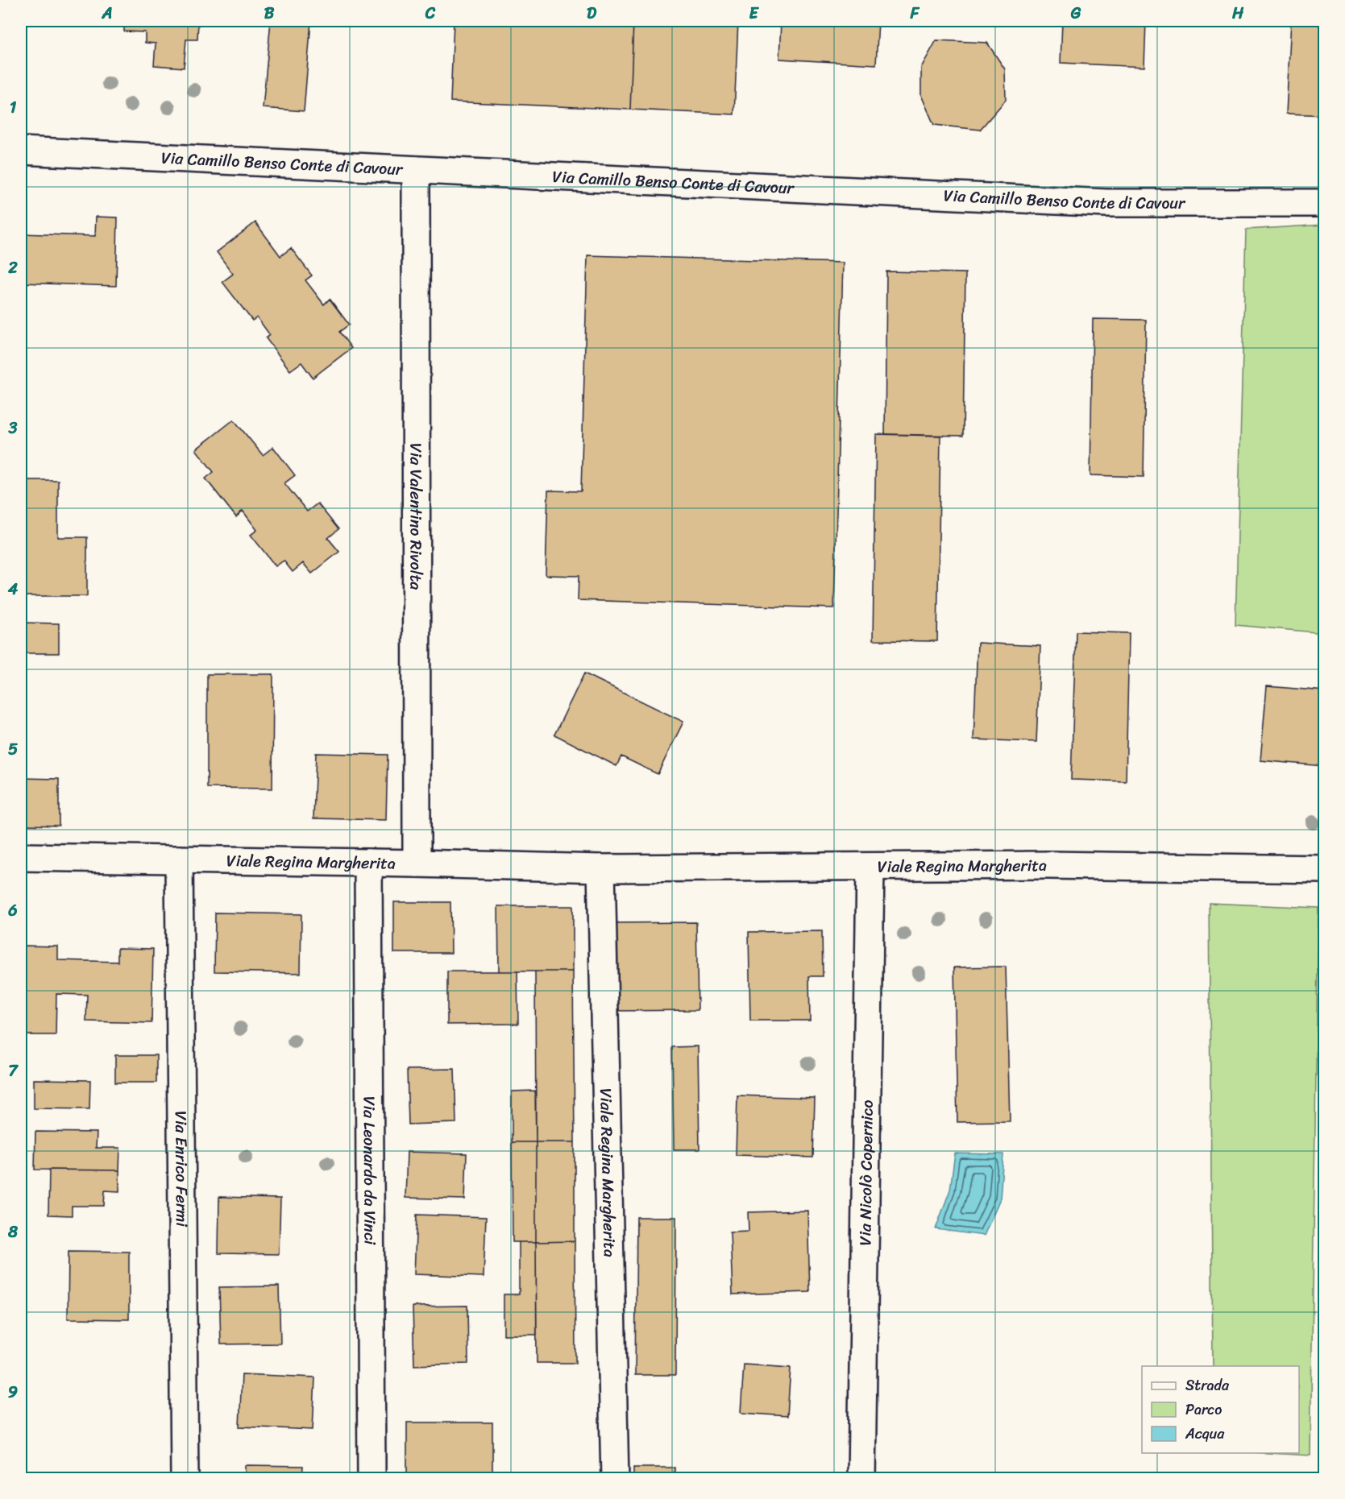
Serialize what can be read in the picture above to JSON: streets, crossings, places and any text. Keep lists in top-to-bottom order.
{
  "streets": {
    "street": [
      "Via Camillo Benso Conte di Cavour",
      "Via Valentino Rivolta",
      "Viale Regina Margherita",
      "Via Enrico Fermi",
      "Via Leonardo da Vinci",
      "Via Nicolò Copernico"
    ]
  },
  "crossings": [
    ["Via Camillo Benso Conte di Cavour", "Via Valentino Rivolta"],
    ["Via Valentino Rivolta", "Viale Regina Margherita"],
    ["Viale Regina Margherita", "Via Enrico Fermi"],
    ["Viale Regina Margherita", "Via Leonardo da Vinci"],
    ["Viale Regina Margherita", "Via Nicolò Copernico"]
  ],
  "legend": ["Strada", "Parco", "Acqua"],
  "grid": {
    "columns": [
      "A",
      "B",
      "C",
      "D",
      "E",
      "F",
      "G",
      "H"
    ],
    "rows": [
      "1",
      "2",
      "3",
      "4",
      "5",
      "6",
      "7",
      "8",
      "9"
    ]
  }
}
